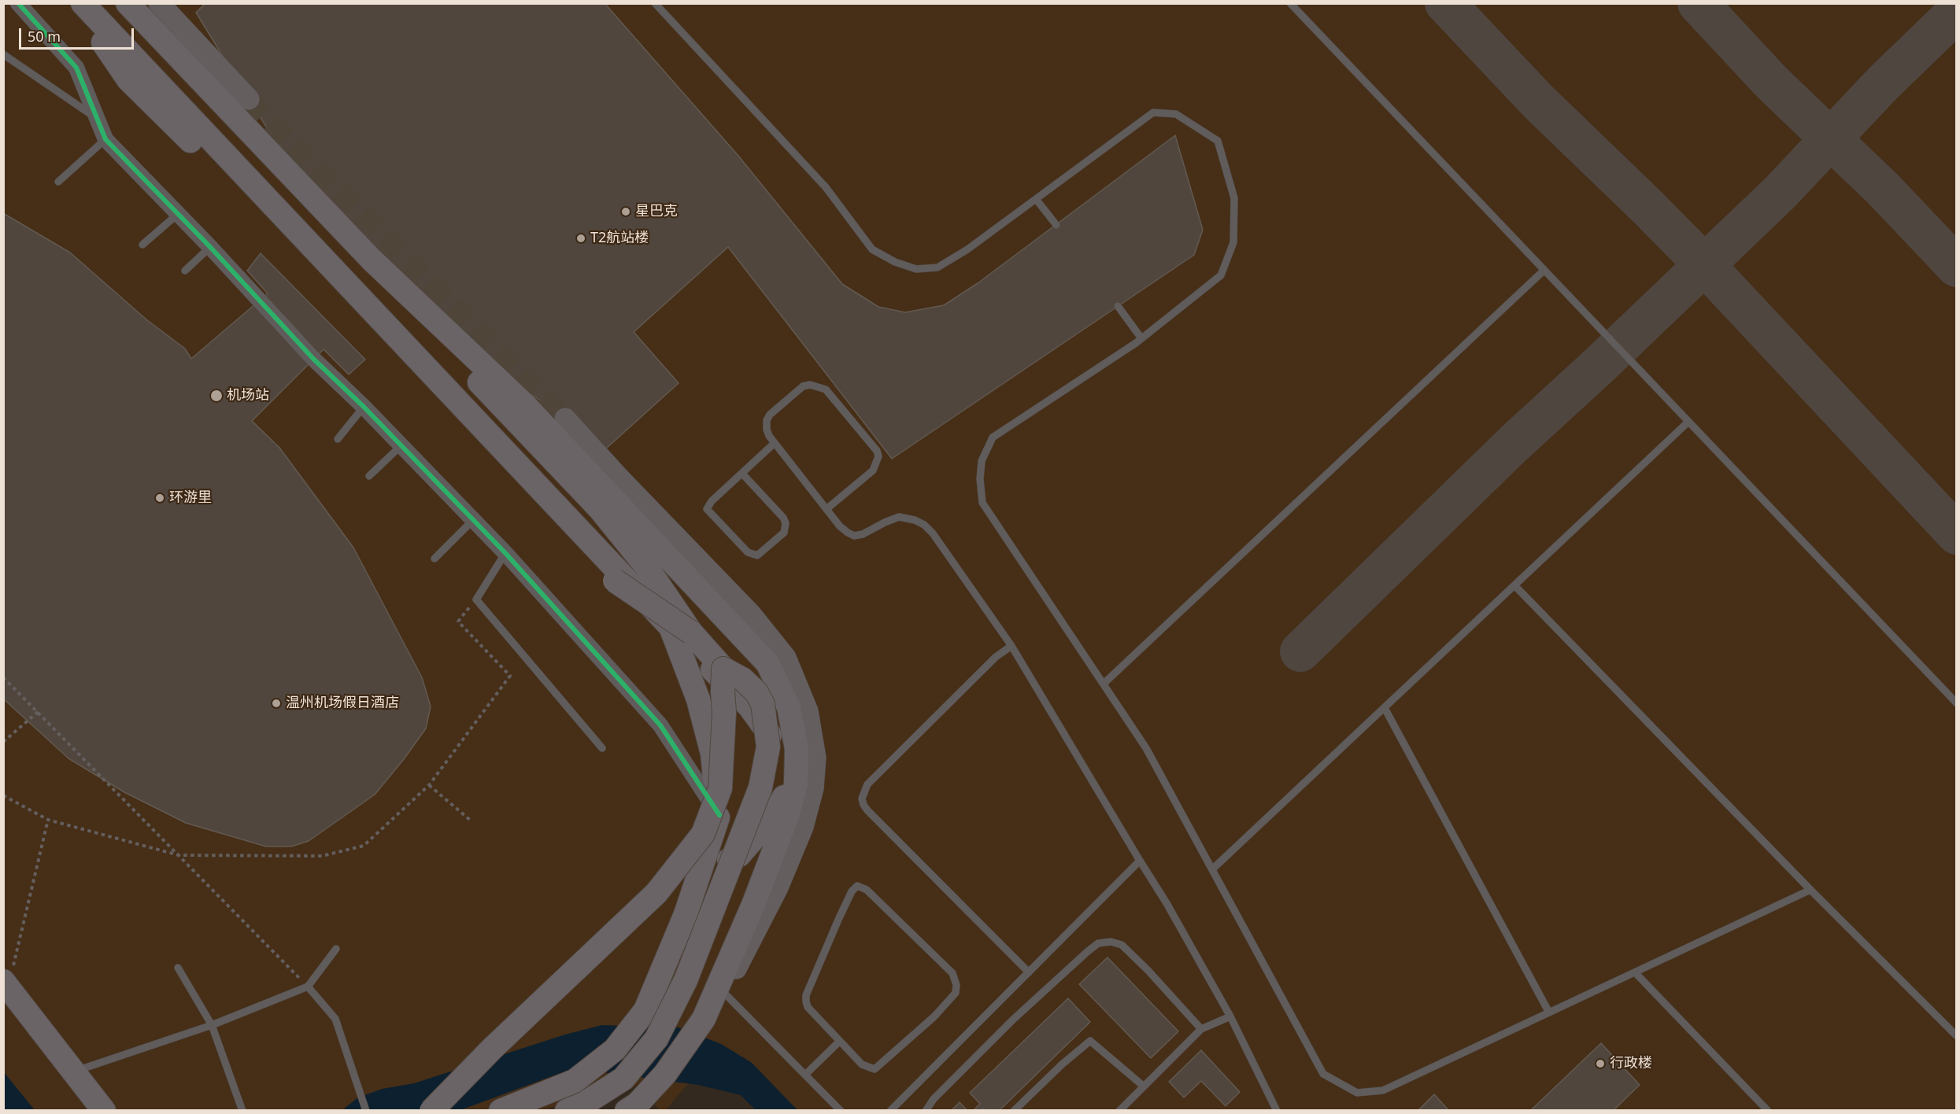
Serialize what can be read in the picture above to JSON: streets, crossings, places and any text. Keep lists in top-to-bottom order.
{
  "places": [
    "星巴克",
    "T2航站楼",
    "机场站",
    "环游里",
    "温州机场假日酒店",
    "行政楼"
  ],
  "scale_bar": "50 m"
}
